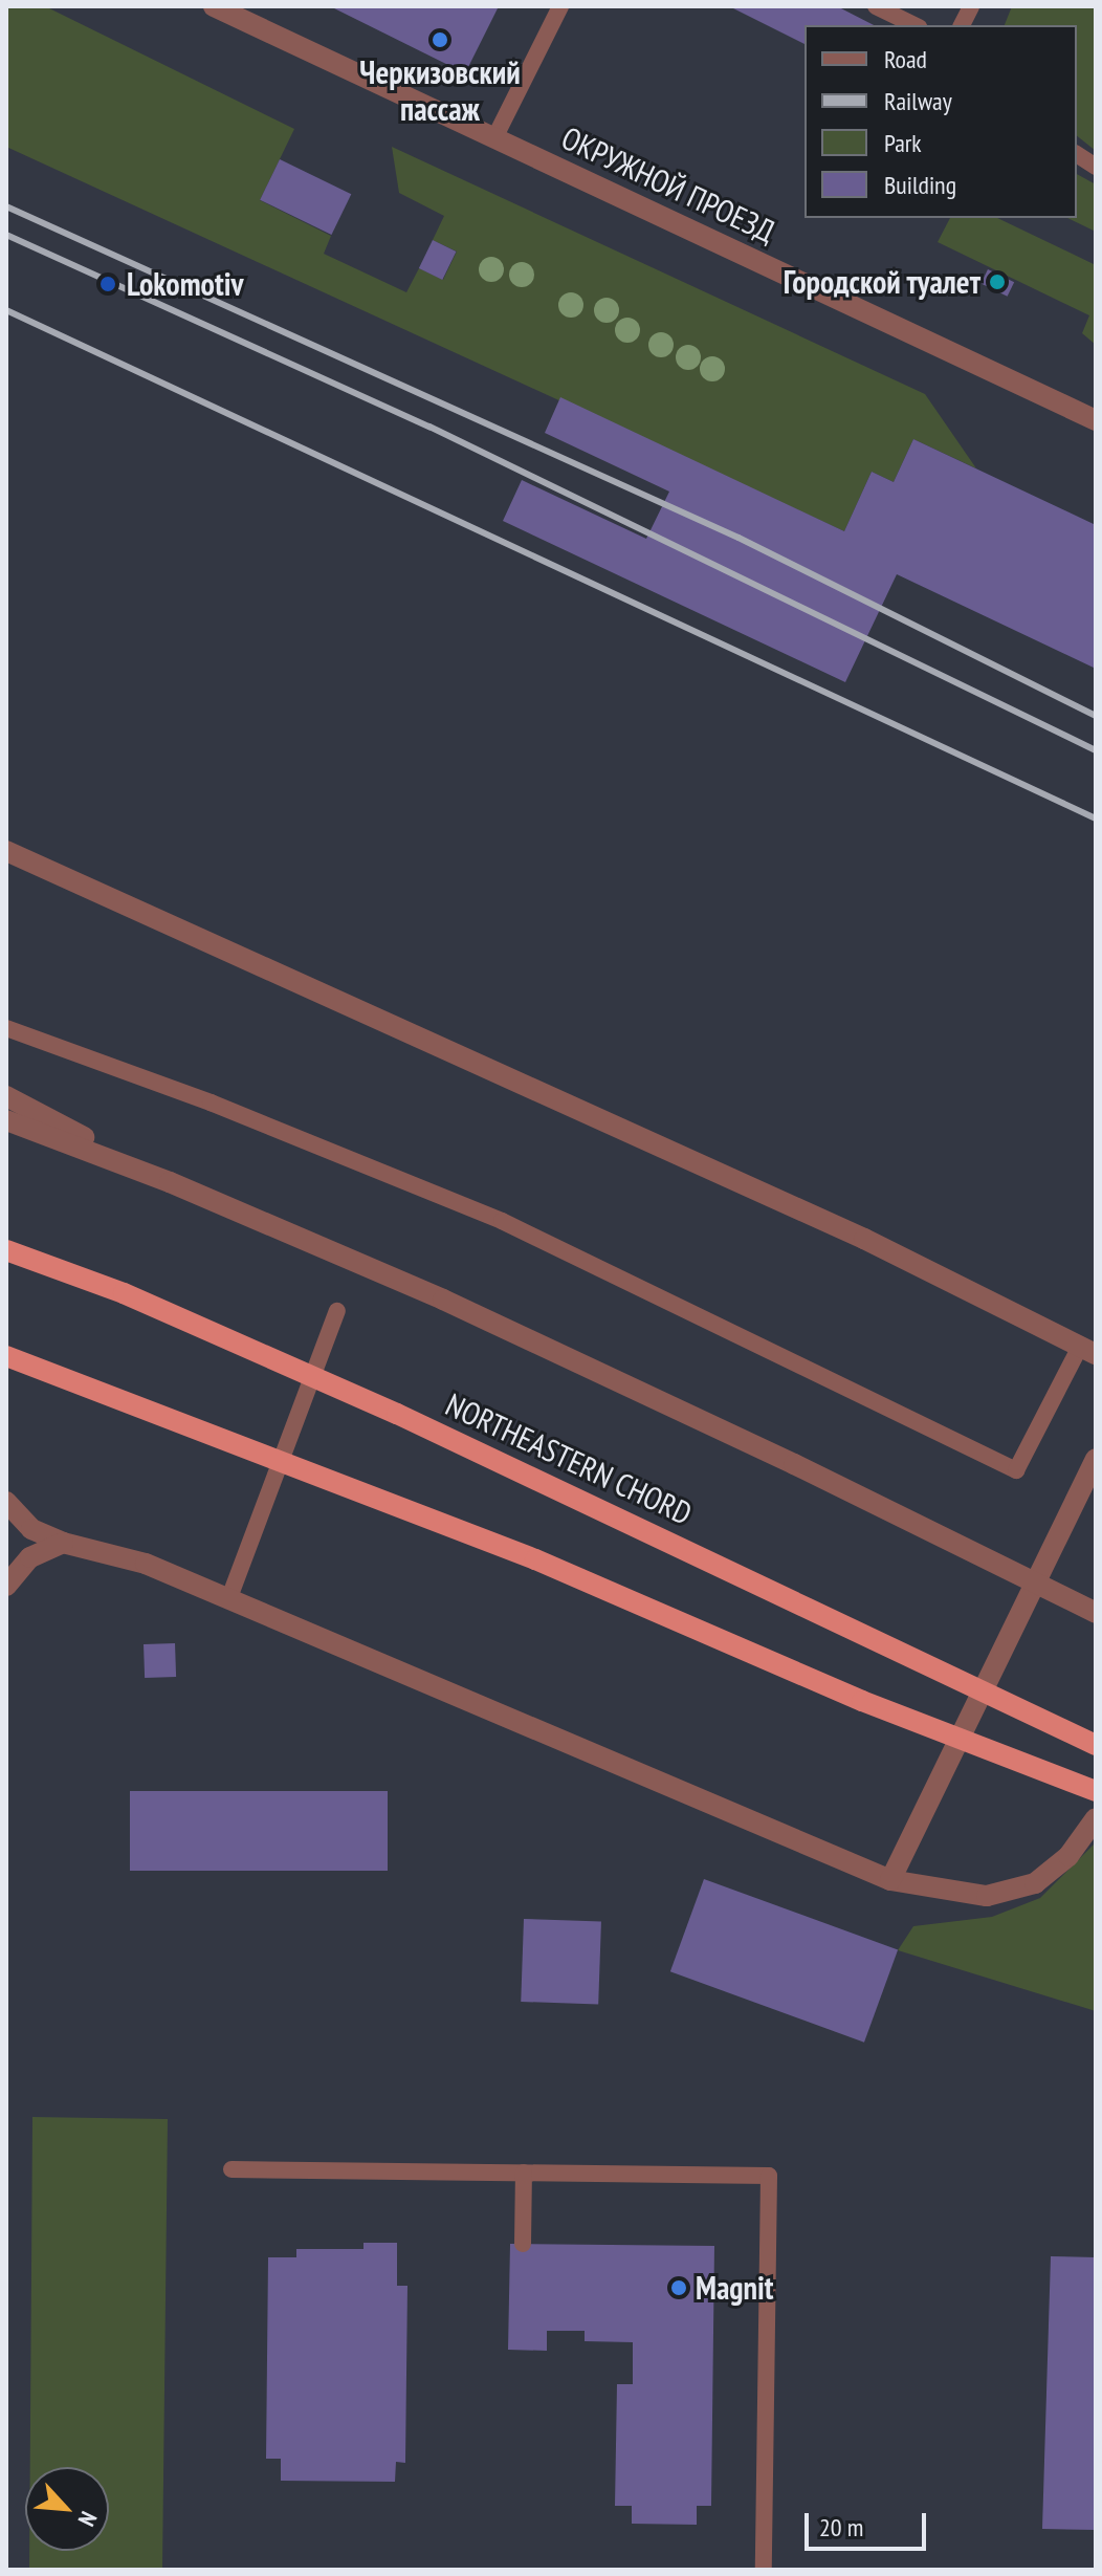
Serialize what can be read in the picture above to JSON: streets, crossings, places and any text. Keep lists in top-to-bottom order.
{
  "streets": {
    "main road": ["NORTHEASTERN CHORD"],
    "street": ["ОКРУЖНОЙ ПРОЕЗД"]
  },
  "places": [
    "Черкизовский пассаж",
    "Городской туалет",
    "Lokomotiv",
    "Magnit"
  ],
  "legend": [
    "Road",
    "Railway",
    "Park",
    "Building"
  ],
  "scale_bar": "20 m",
  "north": "bottom right"
}
